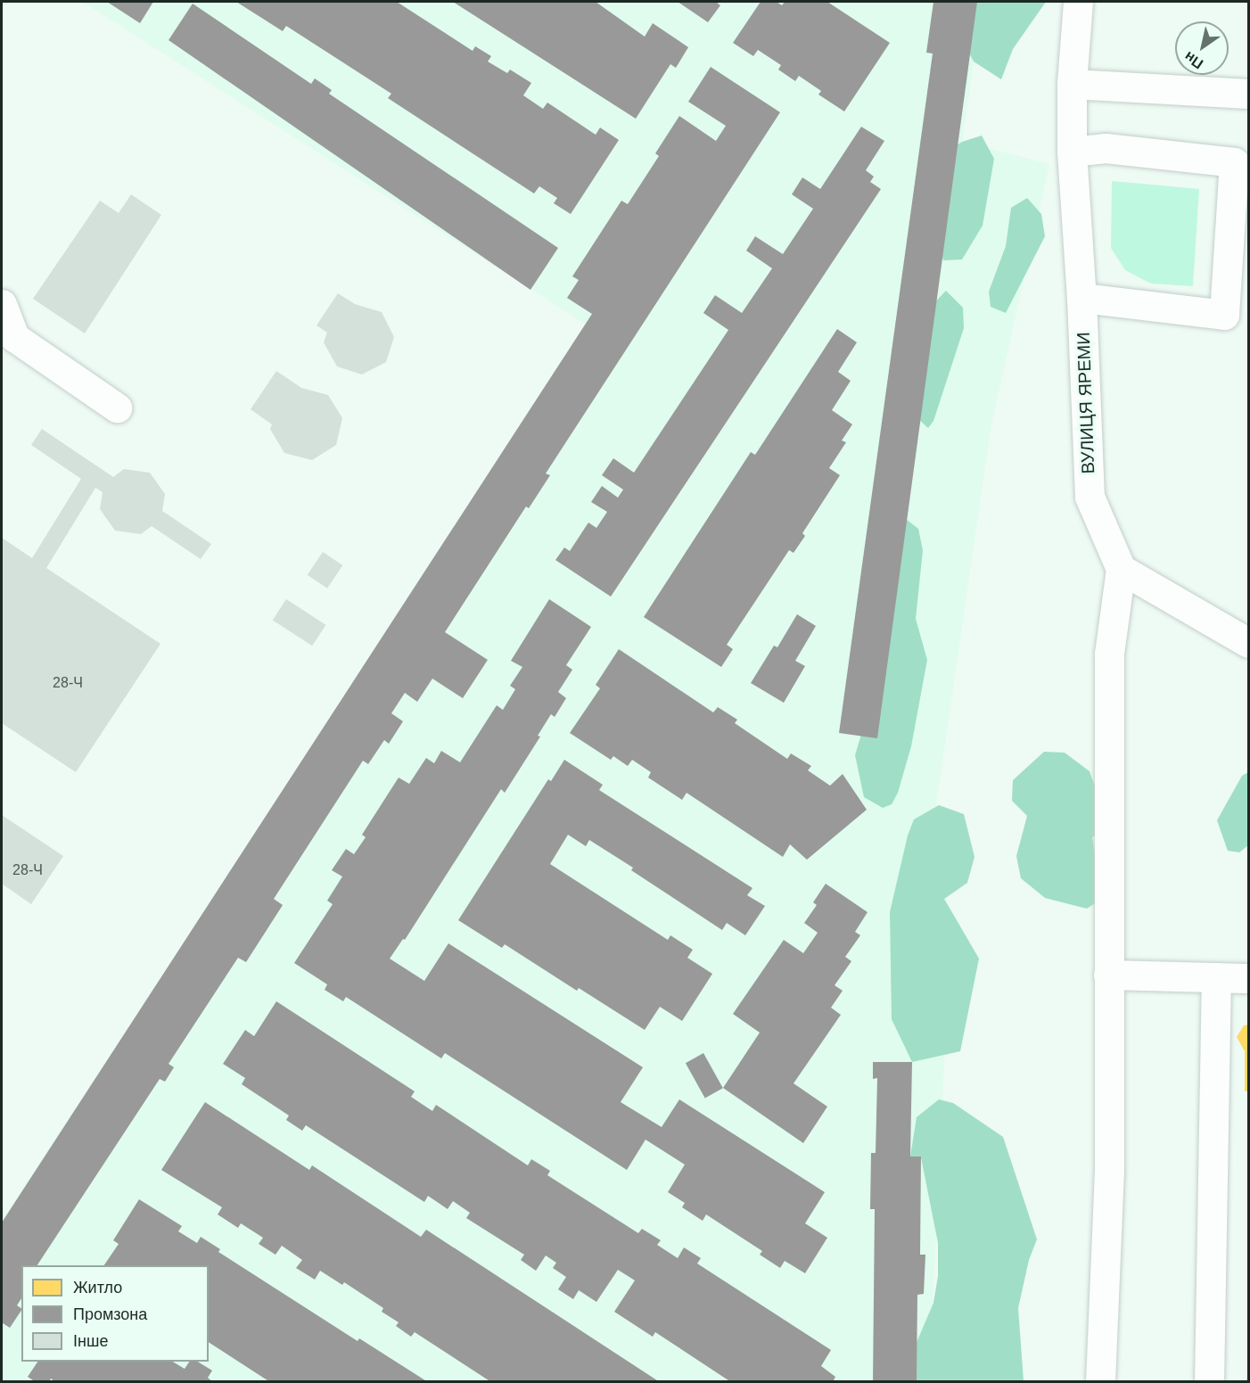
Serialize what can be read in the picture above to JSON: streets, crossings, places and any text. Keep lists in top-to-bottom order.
{
  "streets": {
    "street": ["ВУЛИЦЯ ЯРЕМИ"]
  },
  "house_numbers": ["28-Ч", "28-Ч"],
  "legend": ["Житло", "Промзона", "Інше"],
  "north": "bottom left"
}
